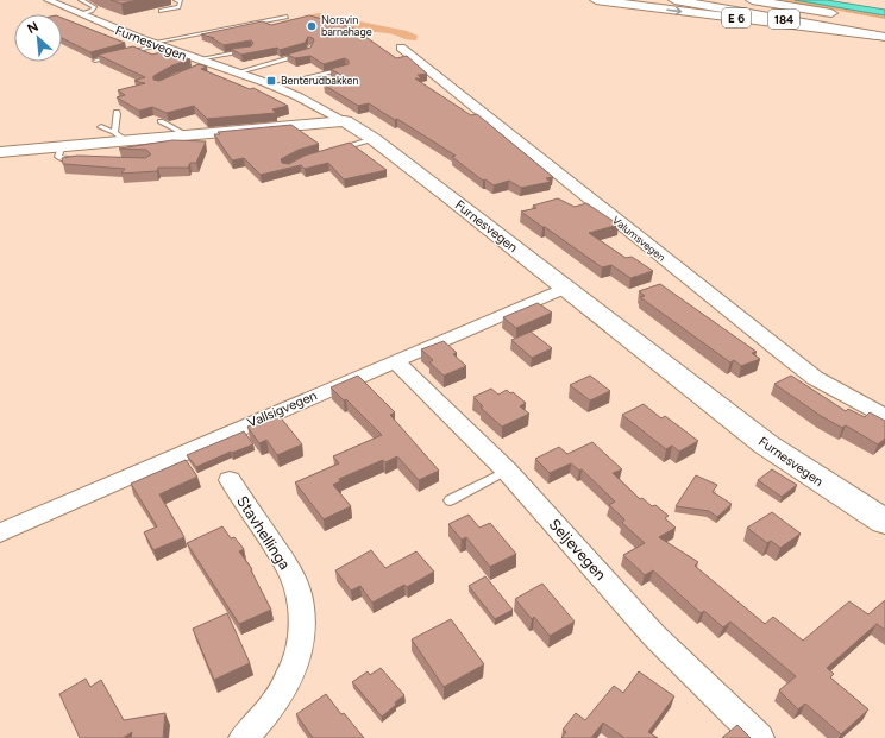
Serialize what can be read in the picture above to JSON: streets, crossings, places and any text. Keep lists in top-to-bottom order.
{
  "streets": {
    "main road": ["E 6", "184", "Furnesvegen"],
    "street": [
      "Valumsvegen",
      "Vallsigvegen",
      "Stavhellinga",
      "Seljevegen"
    ]
  },
  "crossings": [
    ["E 6", "184"],
    ["Furnesvegen", "Vallsigvegen"],
    ["Vallsigvegen", "Seljevegen"]
  ],
  "places": {
    "other": ["Norsvin barnehage"],
    "transit": ["Benterudbakken"]
  },
  "north": "top left"
}
